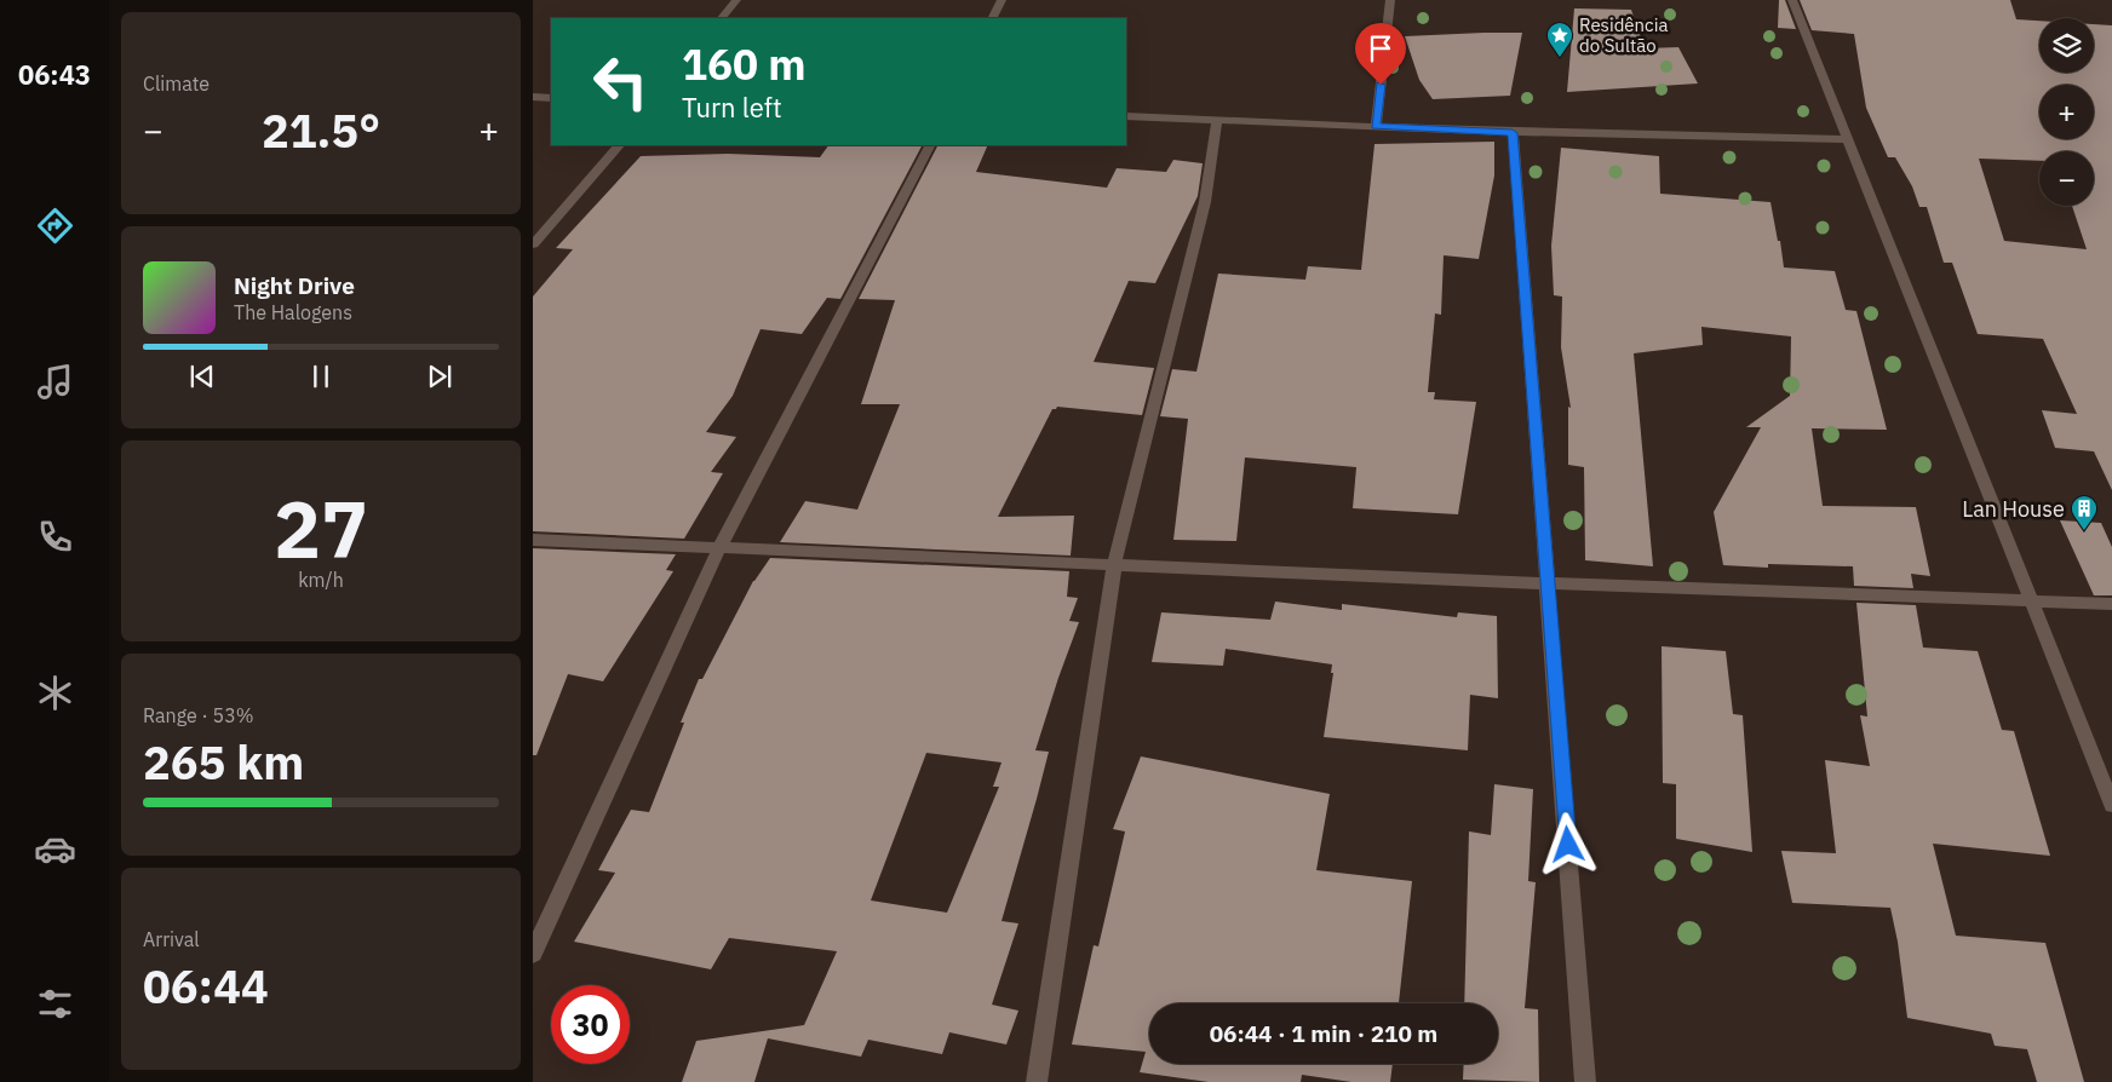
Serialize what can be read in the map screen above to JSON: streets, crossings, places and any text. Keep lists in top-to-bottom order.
{
  "places": {
    "place": ["Residência do Sultão"],
    "building": ["Lan House"]
  },
  "page": {
    "tabs": "06:43",
    "tile": [
      "Climate",
      ["27", "km/h"],
      ["Range · 53%", "265 km"],
      ["Arrival", "06:44"]
    ],
    "map_buttons": ["+", "−"],
    "turn": ["160 m", "Turn left"],
    "heat": ["−", "21.5°", "+"],
    "song": ["Night Drive", "The Halogens"],
    "limit": "30",
    "trip": "06:44 · 1 min · 210 m"
  }
}
